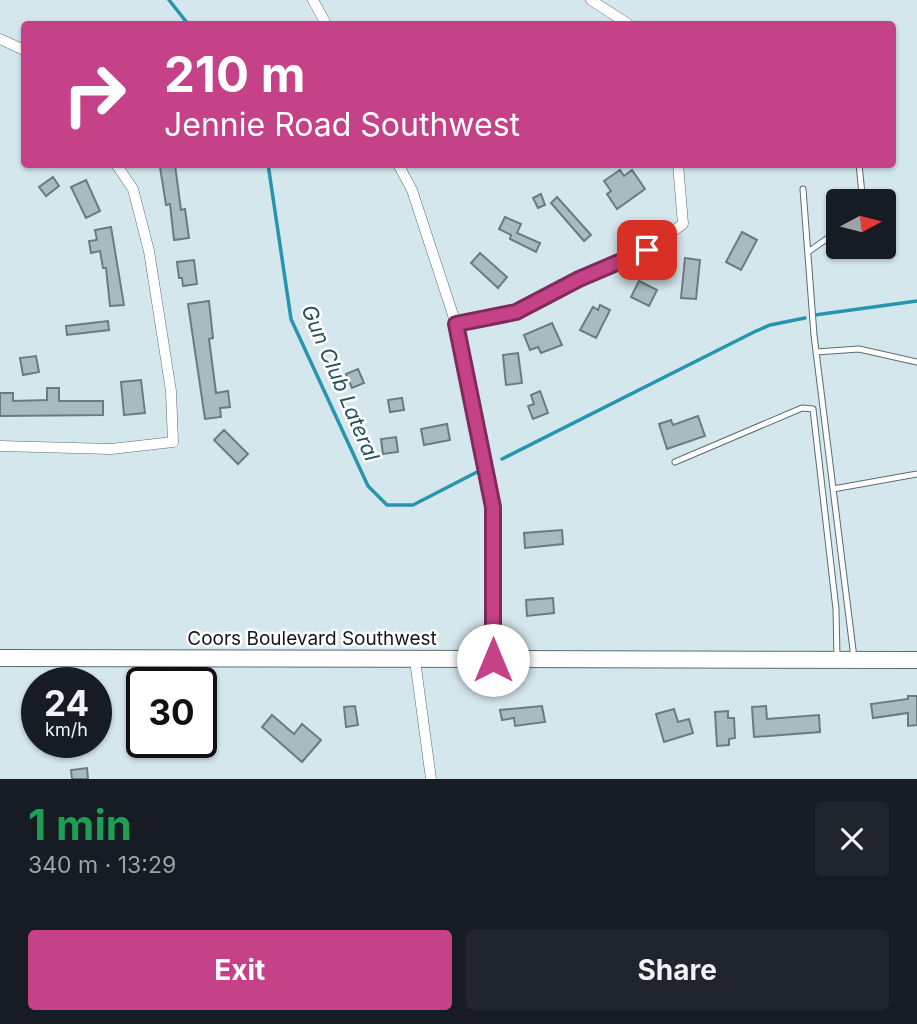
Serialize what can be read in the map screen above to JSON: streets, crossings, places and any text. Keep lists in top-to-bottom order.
{
  "streets": {
    "main road": ["Coors Boulevard Southwest"]
  },
  "water": ["Gun Club Lateral"],
  "north": "right",
  "page": {
    "turn": ["210 m", "Jennie Road Southwest"],
    "speed": "24 km/h",
    "limit": "30",
    "heading": ["1 min", "340 m · 13:29"],
    "buttons": ["Exit", "Share"]
  }
}
